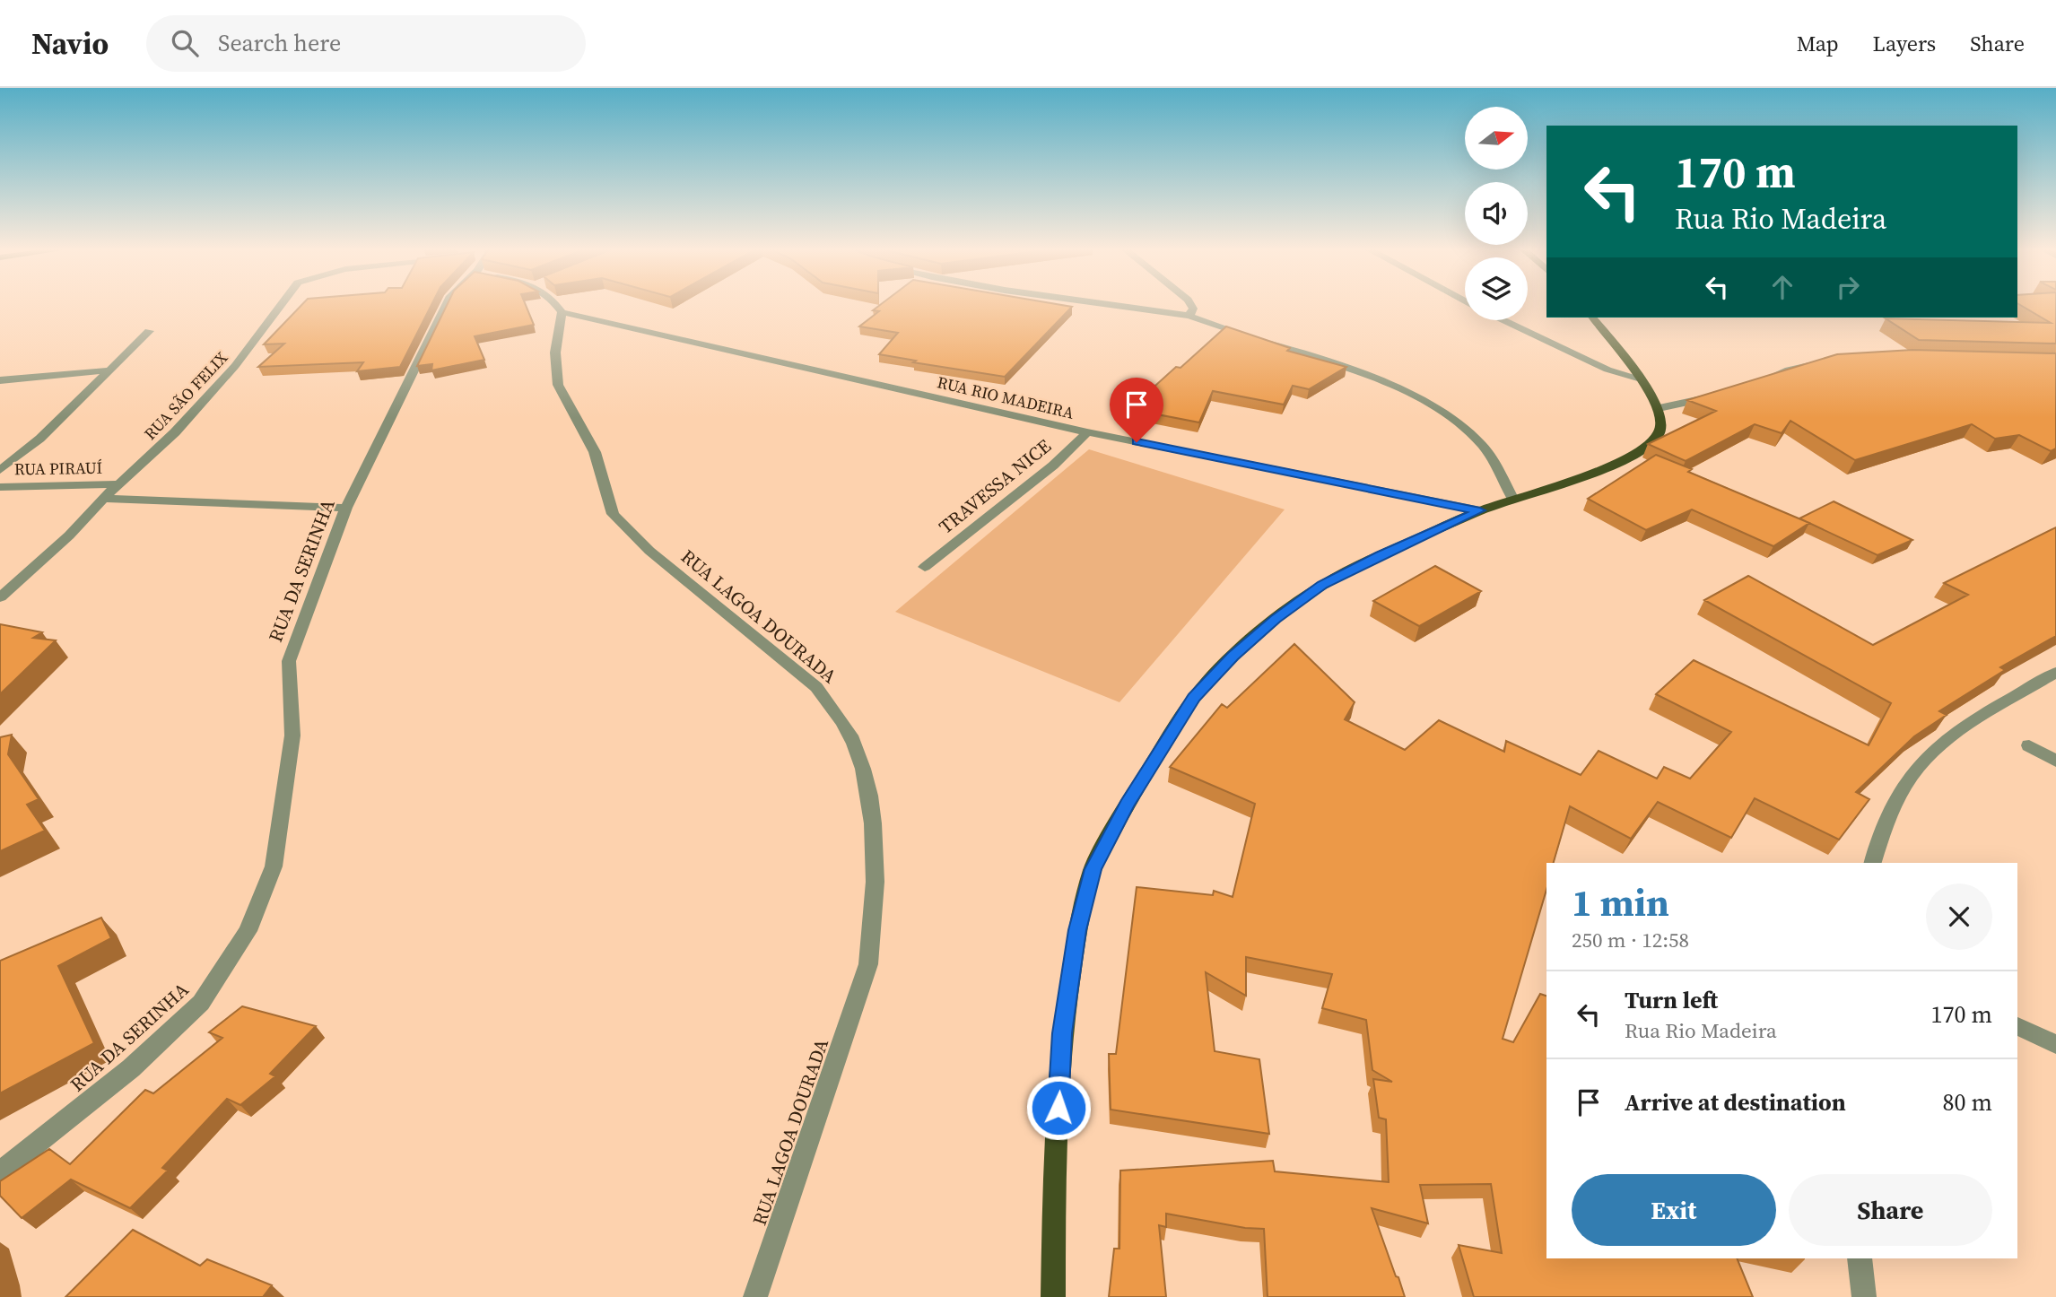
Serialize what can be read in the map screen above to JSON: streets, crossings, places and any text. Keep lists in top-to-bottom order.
{
  "streets": {
    "street": [
      "RUA SÃO FELIX",
      "RUA RIO MADEIRA",
      "RUA PIRAUÍ",
      "TRAVESSA NICE",
      "RUA DA SERINHA",
      "RUA LAGOA DOURADA"
    ]
  },
  "crossings": [
    ["RUA SÃO FELIX", "RUA PIRAUÍ"],
    ["RUA RIO MADEIRA", "TRAVESSA NICE"],
    ["RUA RIO MADEIRA", "RUA LAGOA DOURADA"]
  ],
  "north": "right",
  "page": {
    "header": "Navio",
    "search": "Search here",
    "nav": ["Map", "Layers", "Share"],
    "turn": ["170 m", "Rua Rio Madeira"],
    "heading": ["1 min", "250 m · 12:58"],
    "list": [
      {
        "name": "Turn left",
        "note": "Rua Rio Madeira",
        "value": "170 m"
      },
      {
        "name": "Arrive at destination",
        "value": "80 m"
      }
    ],
    "buttons": ["Exit", "Share"]
  }
}
